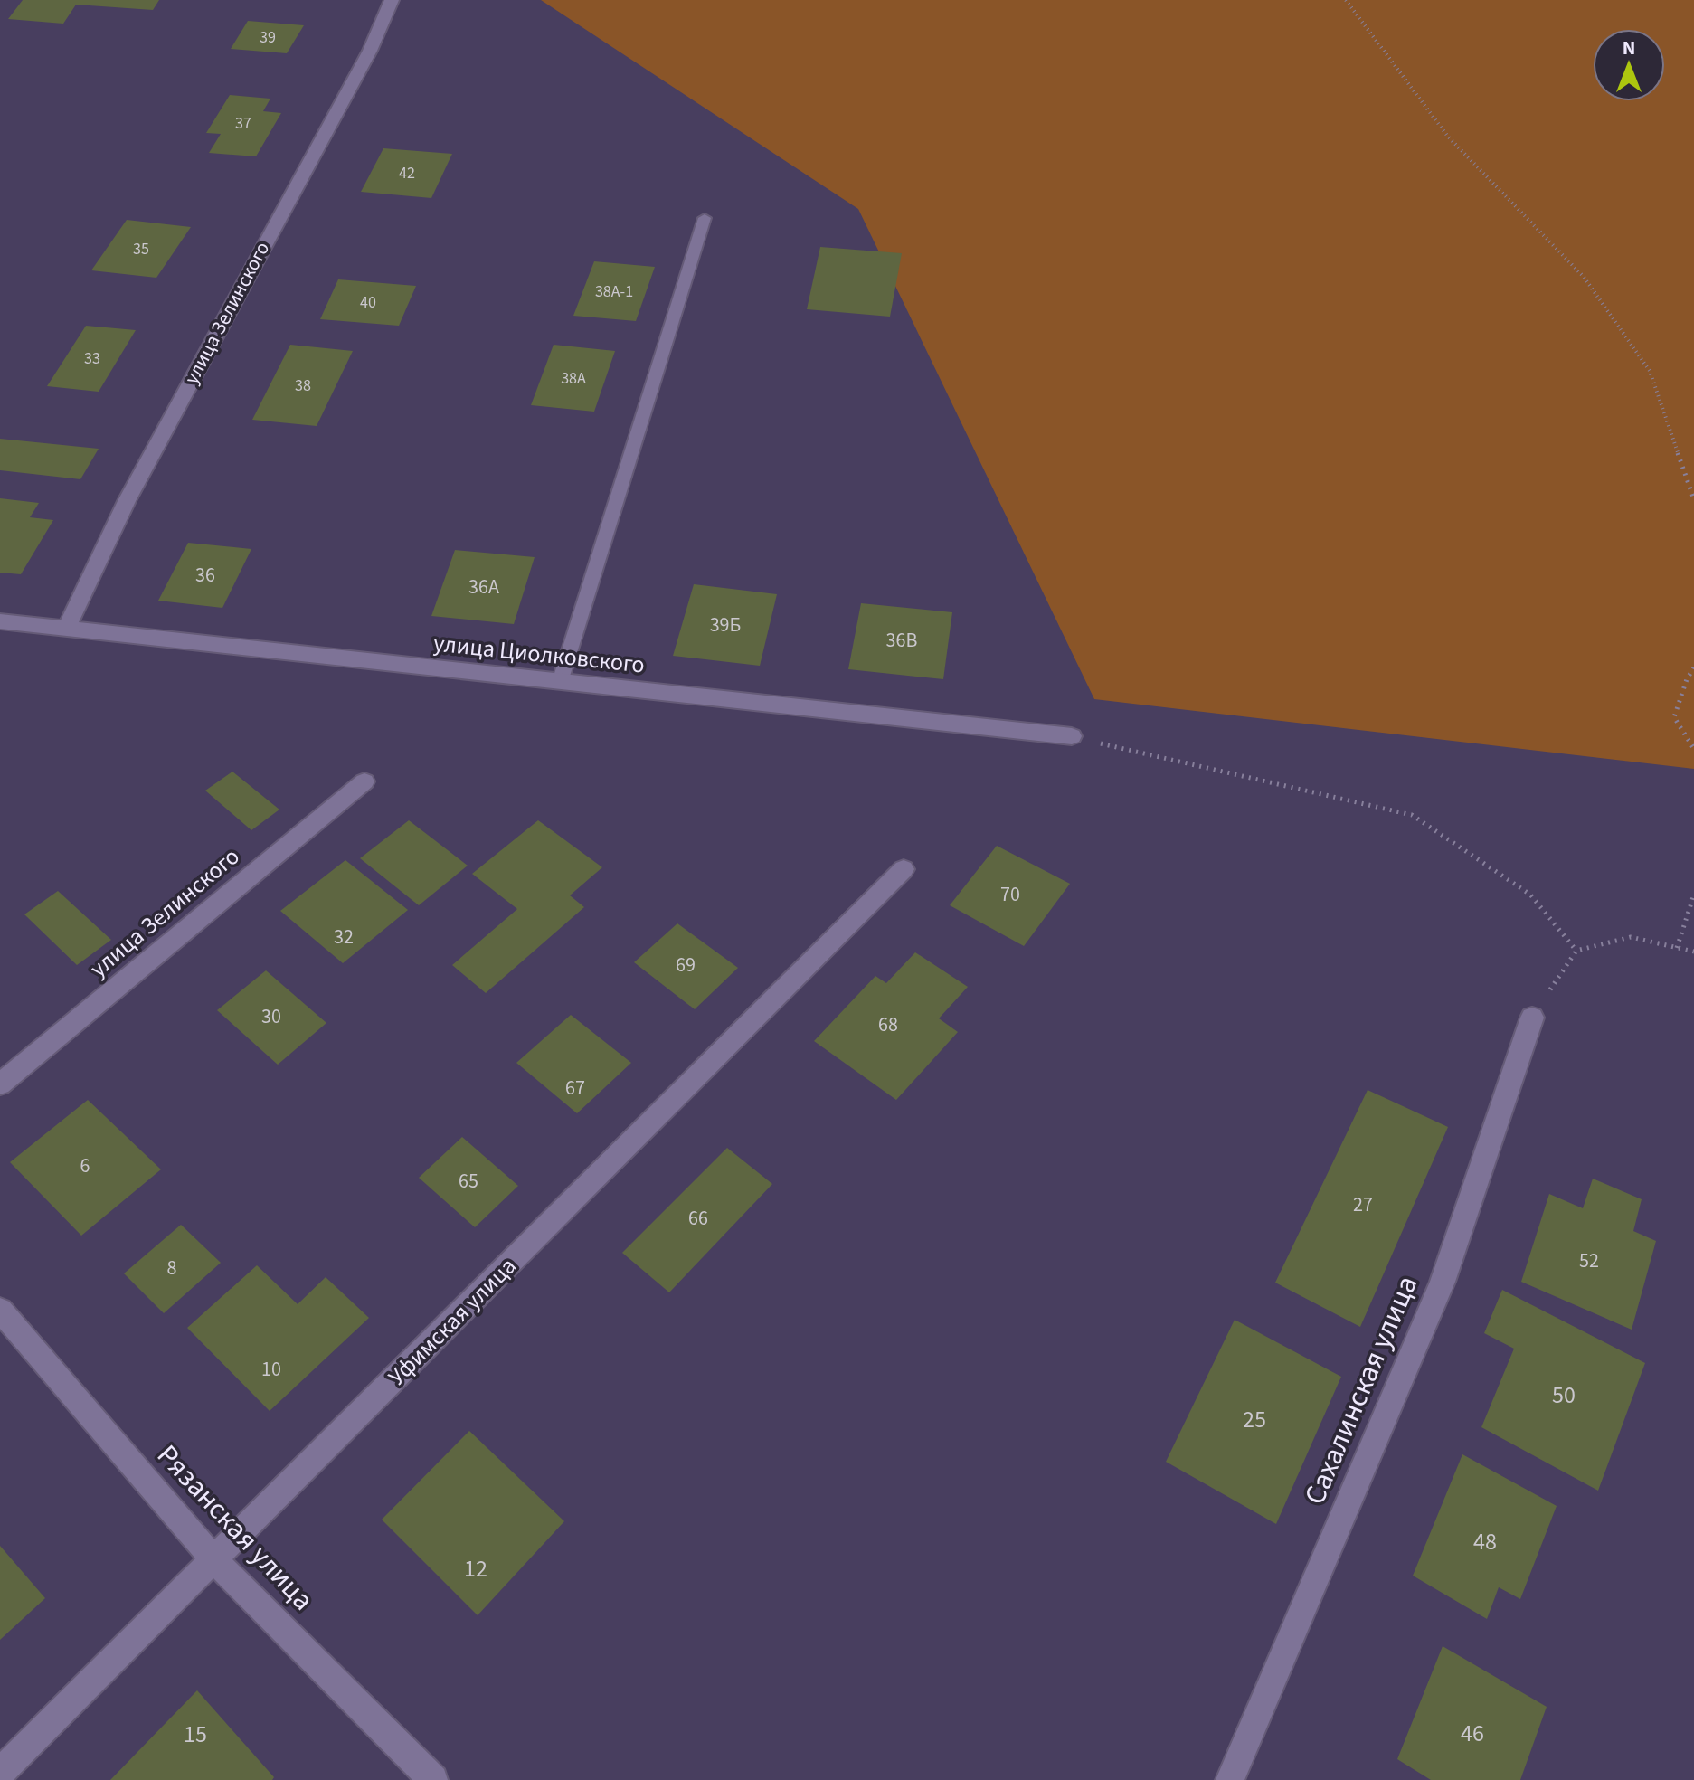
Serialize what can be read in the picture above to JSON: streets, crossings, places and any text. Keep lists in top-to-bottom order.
{
  "streets": {
    "street": [
      "улица Зелинского",
      "улица Циолковского",
      "Уфимская улица",
      "Сахалинская улица",
      "Рязанская улица"
    ]
  },
  "crossings": [
    ["улица Зелинского", "улица Циолковского"],
    ["Уфимская улица", "Рязанская улица"]
  ],
  "house_numbers": [
    "39",
    "37",
    "42",
    "35",
    "38А-1",
    "40",
    "33",
    "38А",
    "38",
    "36",
    "36А",
    "39Б",
    "36В",
    "70",
    "32",
    "69",
    "30",
    "68",
    "67",
    "6",
    "65",
    "27",
    "66",
    "52",
    "8",
    "10",
    "50",
    "25",
    "48",
    "12",
    "46",
    "15"
  ],
  "north": "top"
}
